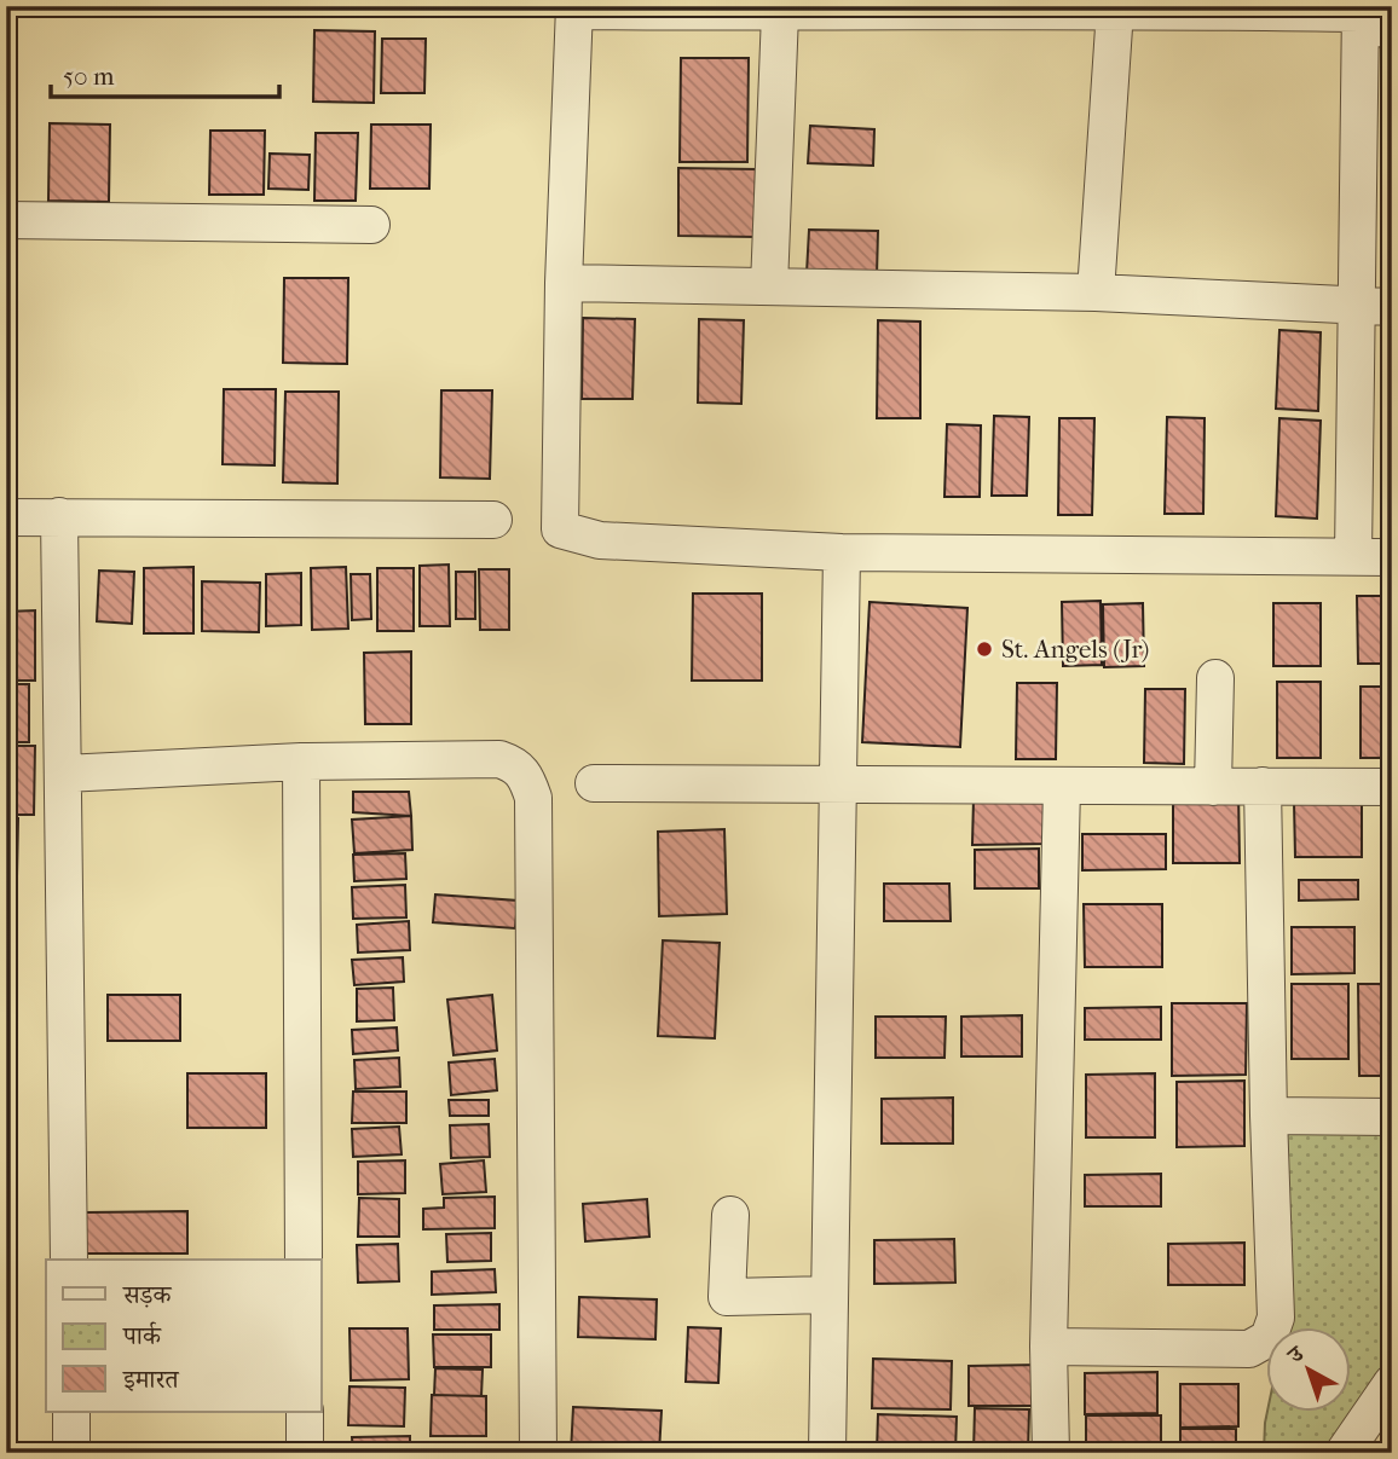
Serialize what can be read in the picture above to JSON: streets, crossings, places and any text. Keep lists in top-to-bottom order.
{
  "places": ["St. Angels (Jr)"],
  "legend": ["सड़क", "पार्क", "इमारत"],
  "scale_bar": "50 m",
  "north": "top left"
}
